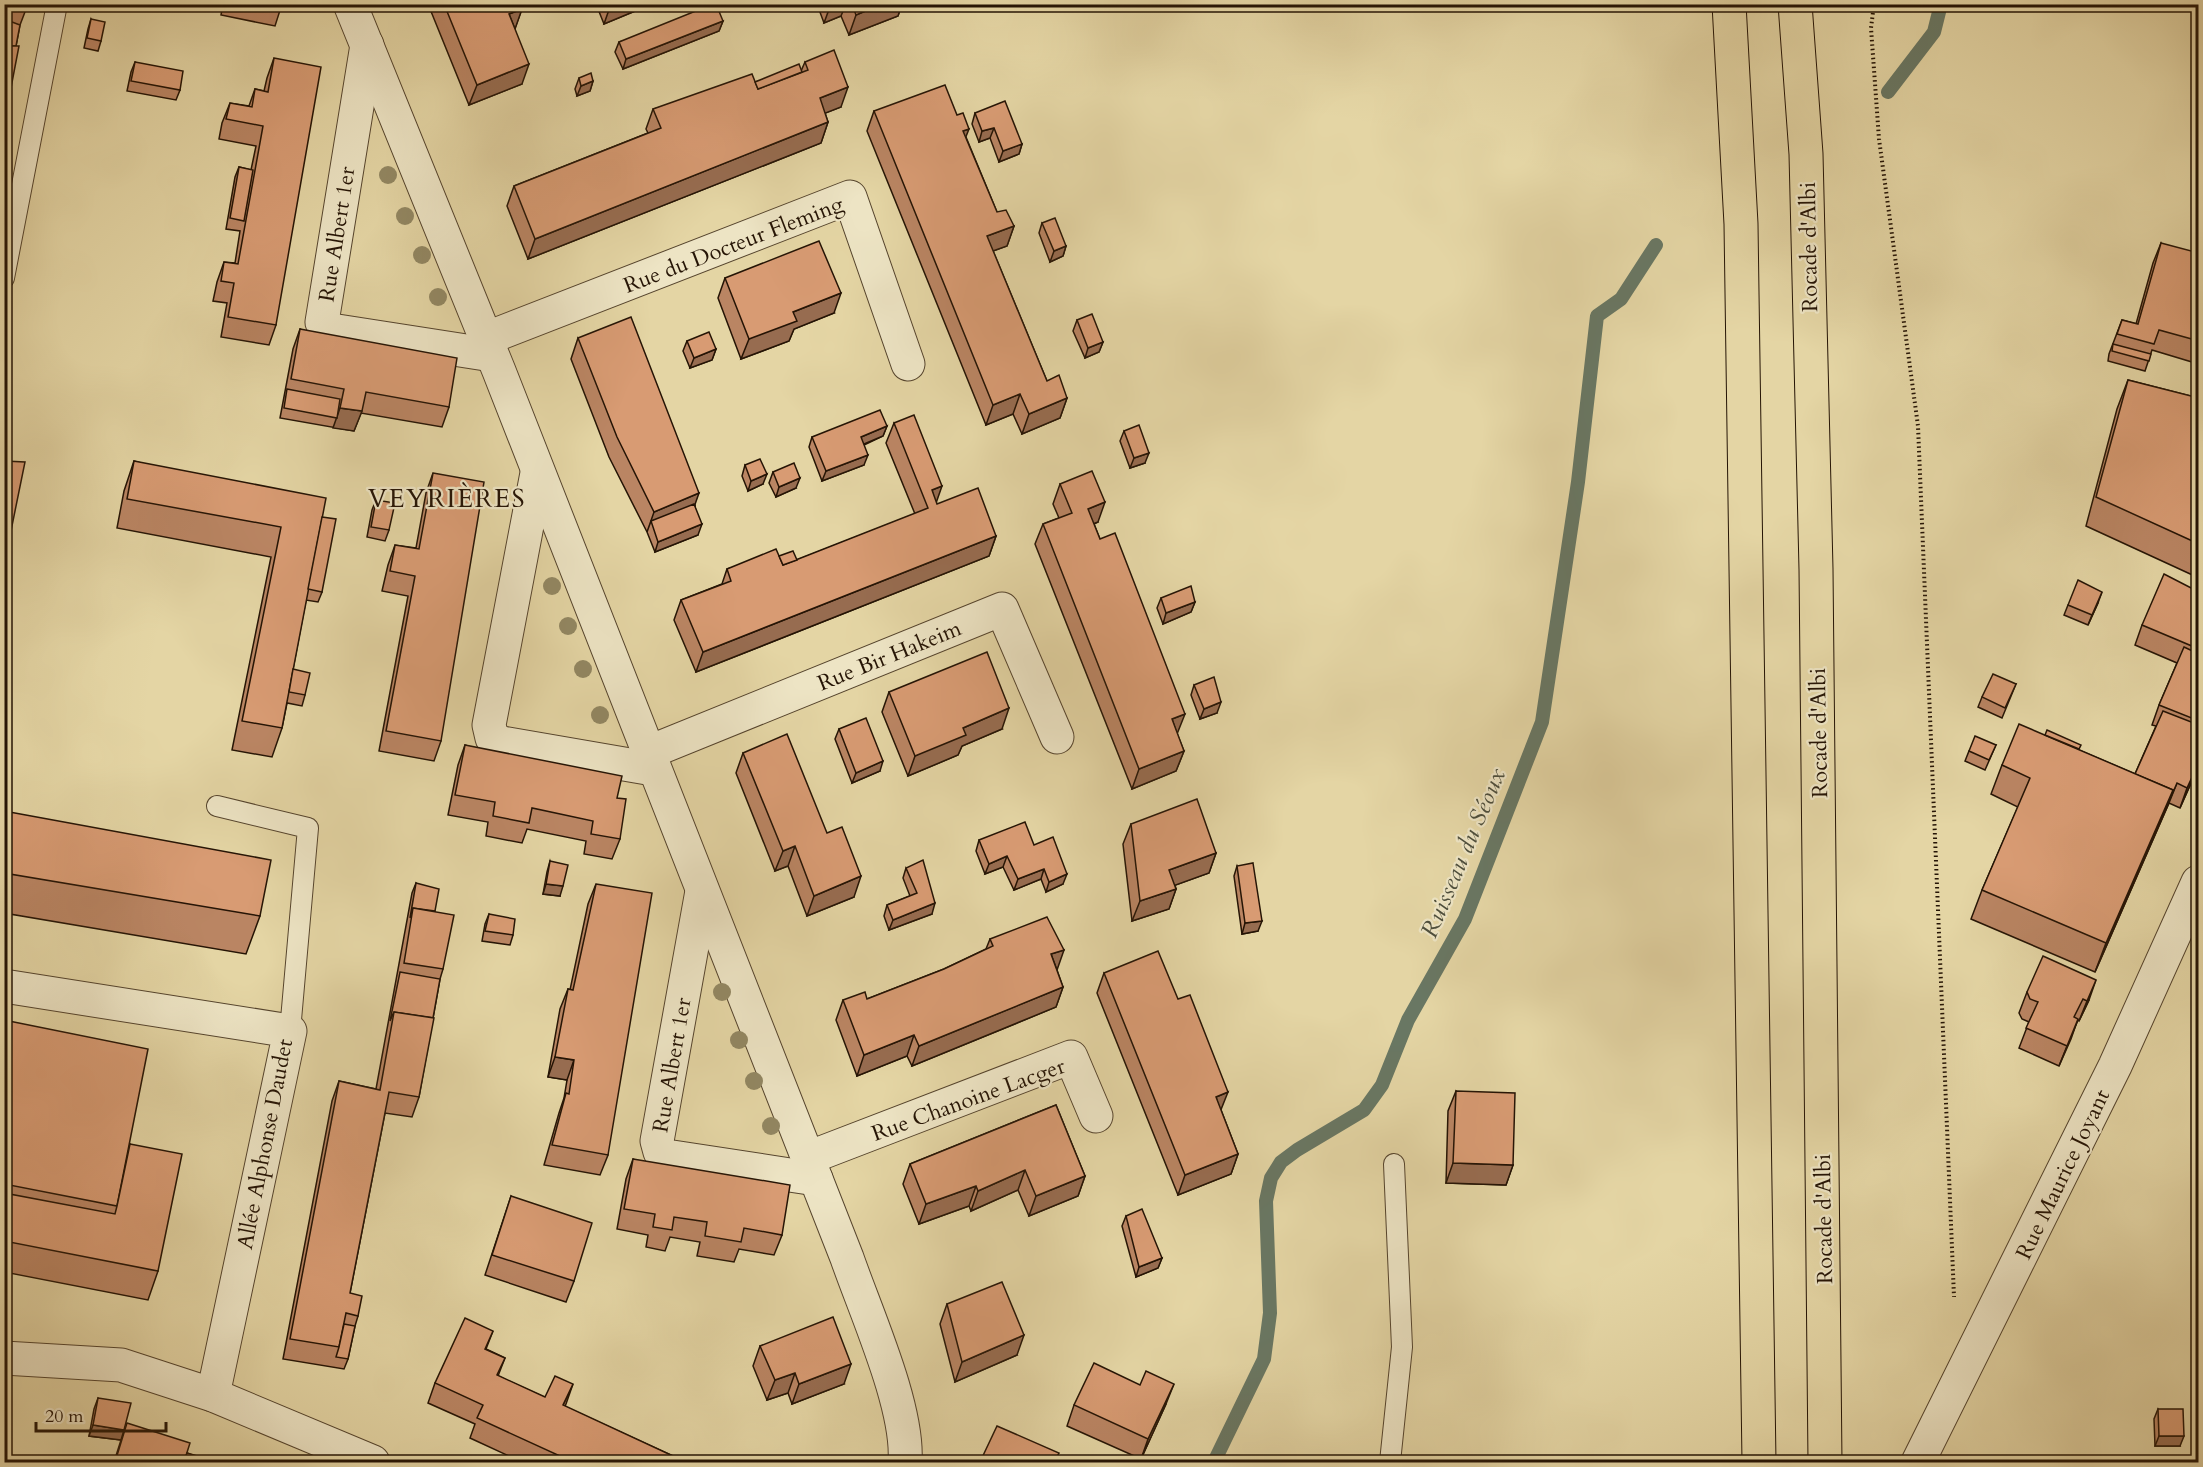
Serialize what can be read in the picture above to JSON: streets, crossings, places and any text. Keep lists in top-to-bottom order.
{
  "streets": {
    "highway": ["Rocade d'Albi"],
    "street": [
      "Rue Albert 1er",
      "Rue du Docteur Fleming",
      "Rue Bir Hakeim",
      "Rue Chanoine Lacger",
      "Allée Alphonse Daudet",
      "Rue Maurice Joyant"
    ]
  },
  "crossings": [
    ["Rue Albert 1er", "Rue du Docteur Fleming"],
    ["Rue Albert 1er", "Rue Chanoine Lacger"]
  ],
  "districts": ["VEYRIÈRES"],
  "water": ["Ruisseau du Séoux"],
  "scale_bar": "20 m"
}
